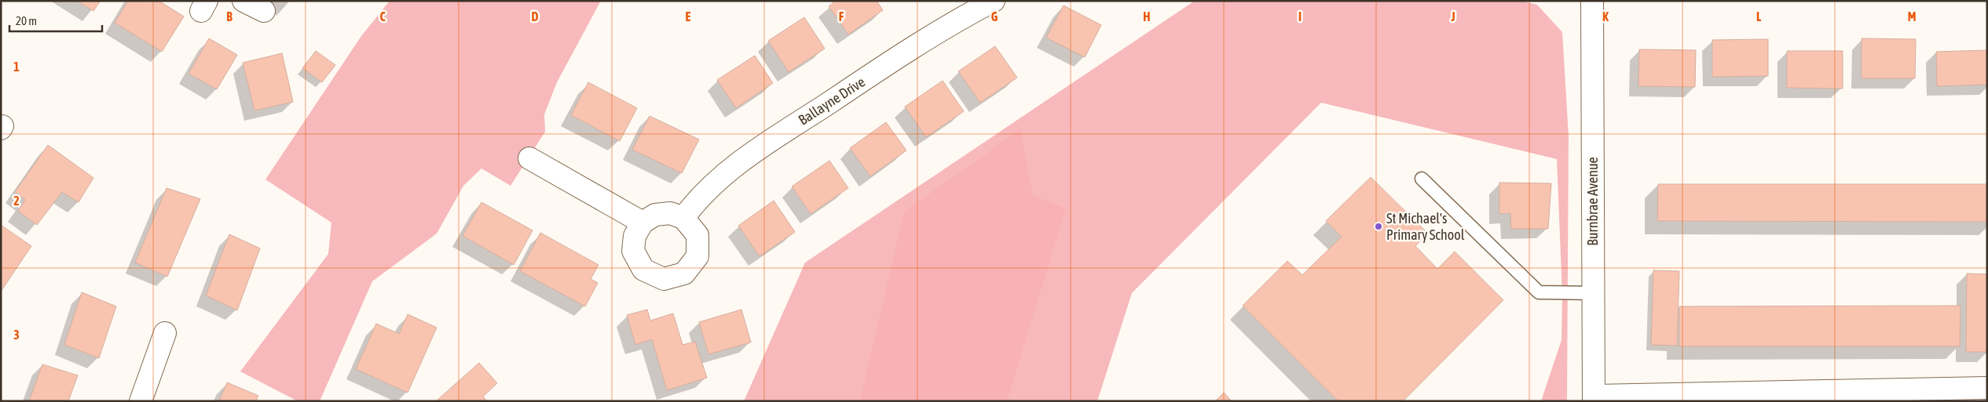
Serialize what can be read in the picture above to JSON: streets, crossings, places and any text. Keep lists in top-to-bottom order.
{
  "streets": {
    "street": ["Ballayne Drive", "Burnbrae Avenue"]
  },
  "places": ["St Michael's Primary School"],
  "scale_bar": "20 m",
  "grid": {
    "columns": [
      "B",
      "C",
      "D",
      "E",
      "F",
      "G",
      "H",
      "I",
      "J",
      "K",
      "L",
      "M"
    ],
    "rows": ["1", "2", "3"]
  }
}
